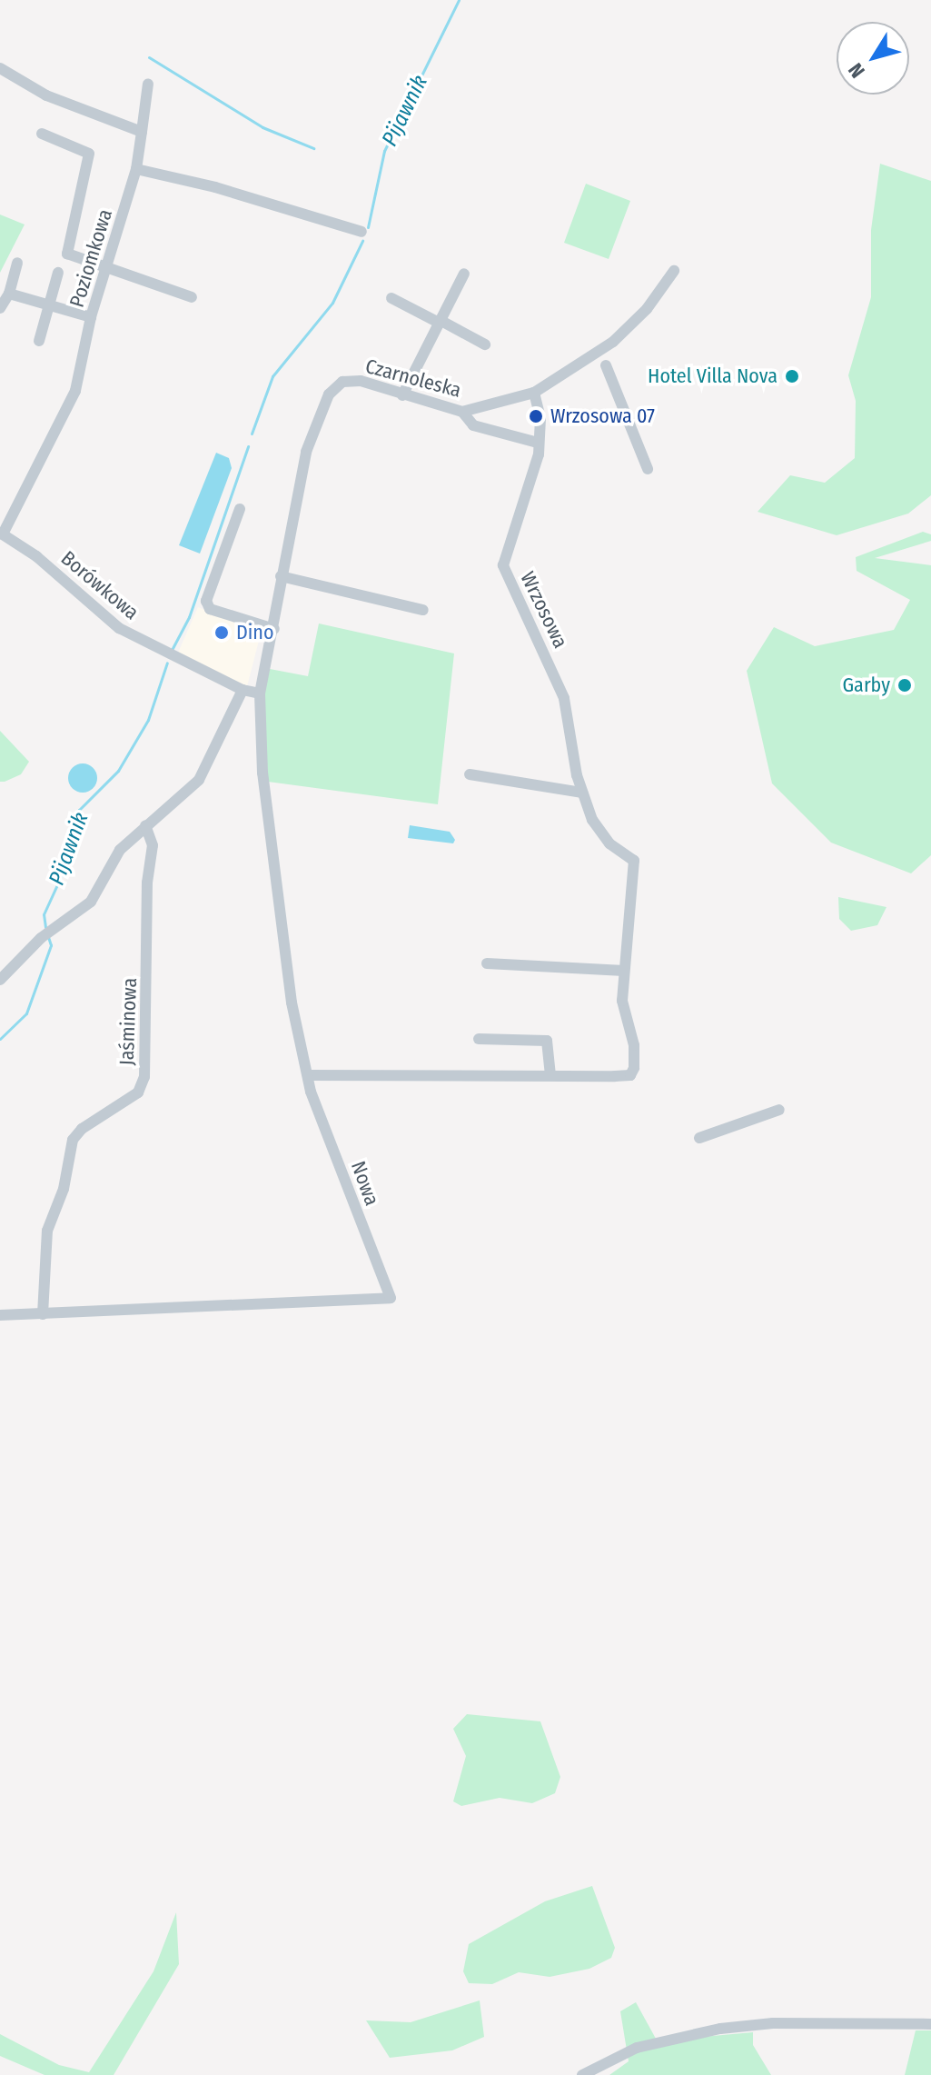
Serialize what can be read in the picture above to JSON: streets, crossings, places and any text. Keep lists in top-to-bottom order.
{
  "streets": {
    "street": [
      "Poziomkowa",
      "Czarnoleska",
      "Borówkowa",
      "Wrzosowa",
      "Jaśminowa",
      "Nowa"
    ]
  },
  "crossings": [
    ["Poziomkowa", "Borówkowa"],
    ["Czarnoleska", "Borówkowa"],
    ["Czarnoleska", "Wrzosowa"],
    ["Czarnoleska", "Nowa"],
    ["Borówkowa", "Nowa"],
    ["Wrzosowa", "Nowa"],
    ["Jaśminowa", "Nowa"]
  ],
  "water": ["Pijawnik"],
  "places": [
    "Hotel Villa Nova",
    "Wrzosowa 07",
    "Dino",
    "Garby"
  ],
  "north": "bottom left"
}
